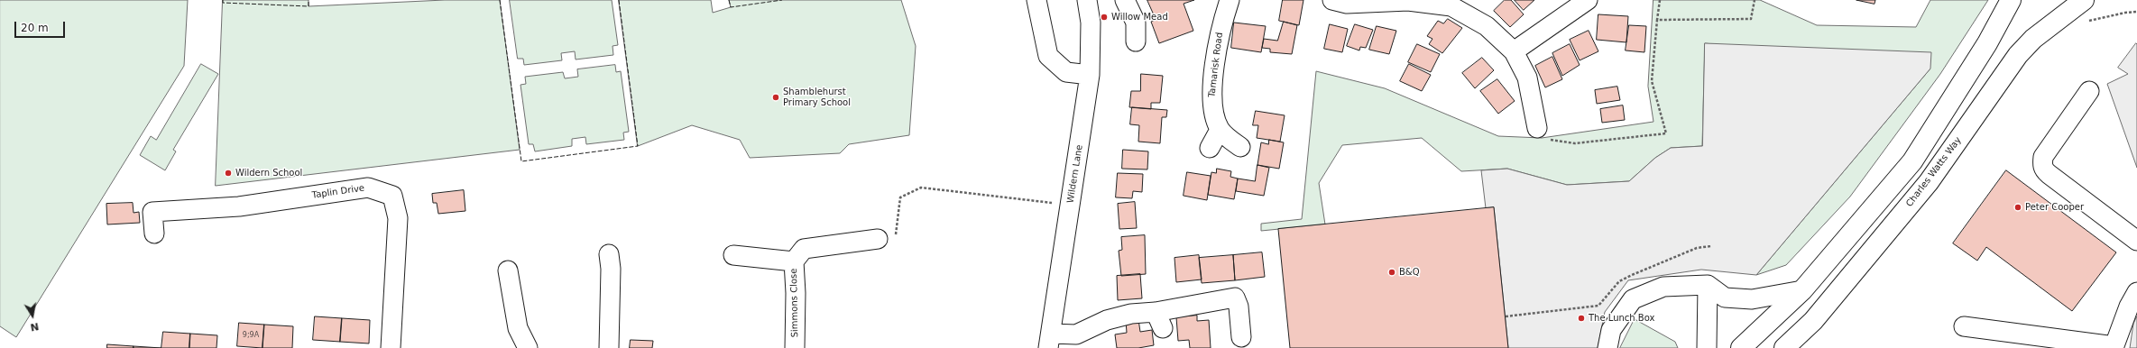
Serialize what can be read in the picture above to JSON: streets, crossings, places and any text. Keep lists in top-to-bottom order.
{
  "streets": {
    "main road": ["Charles Watts Way"],
    "street": [
      "Tamarisk Road",
      "Wildern Lane",
      "Taplin Drive",
      "Simmons Close"
    ]
  },
  "places": [
    "Willow Mead",
    "Shamblehurst Primary School",
    "Wildern School",
    "Peter Cooper",
    "B&Q",
    "The Lunch Box"
  ],
  "house_numbers": ["9;9A"],
  "scale_bar": "20 m",
  "north": "bottom"
}
